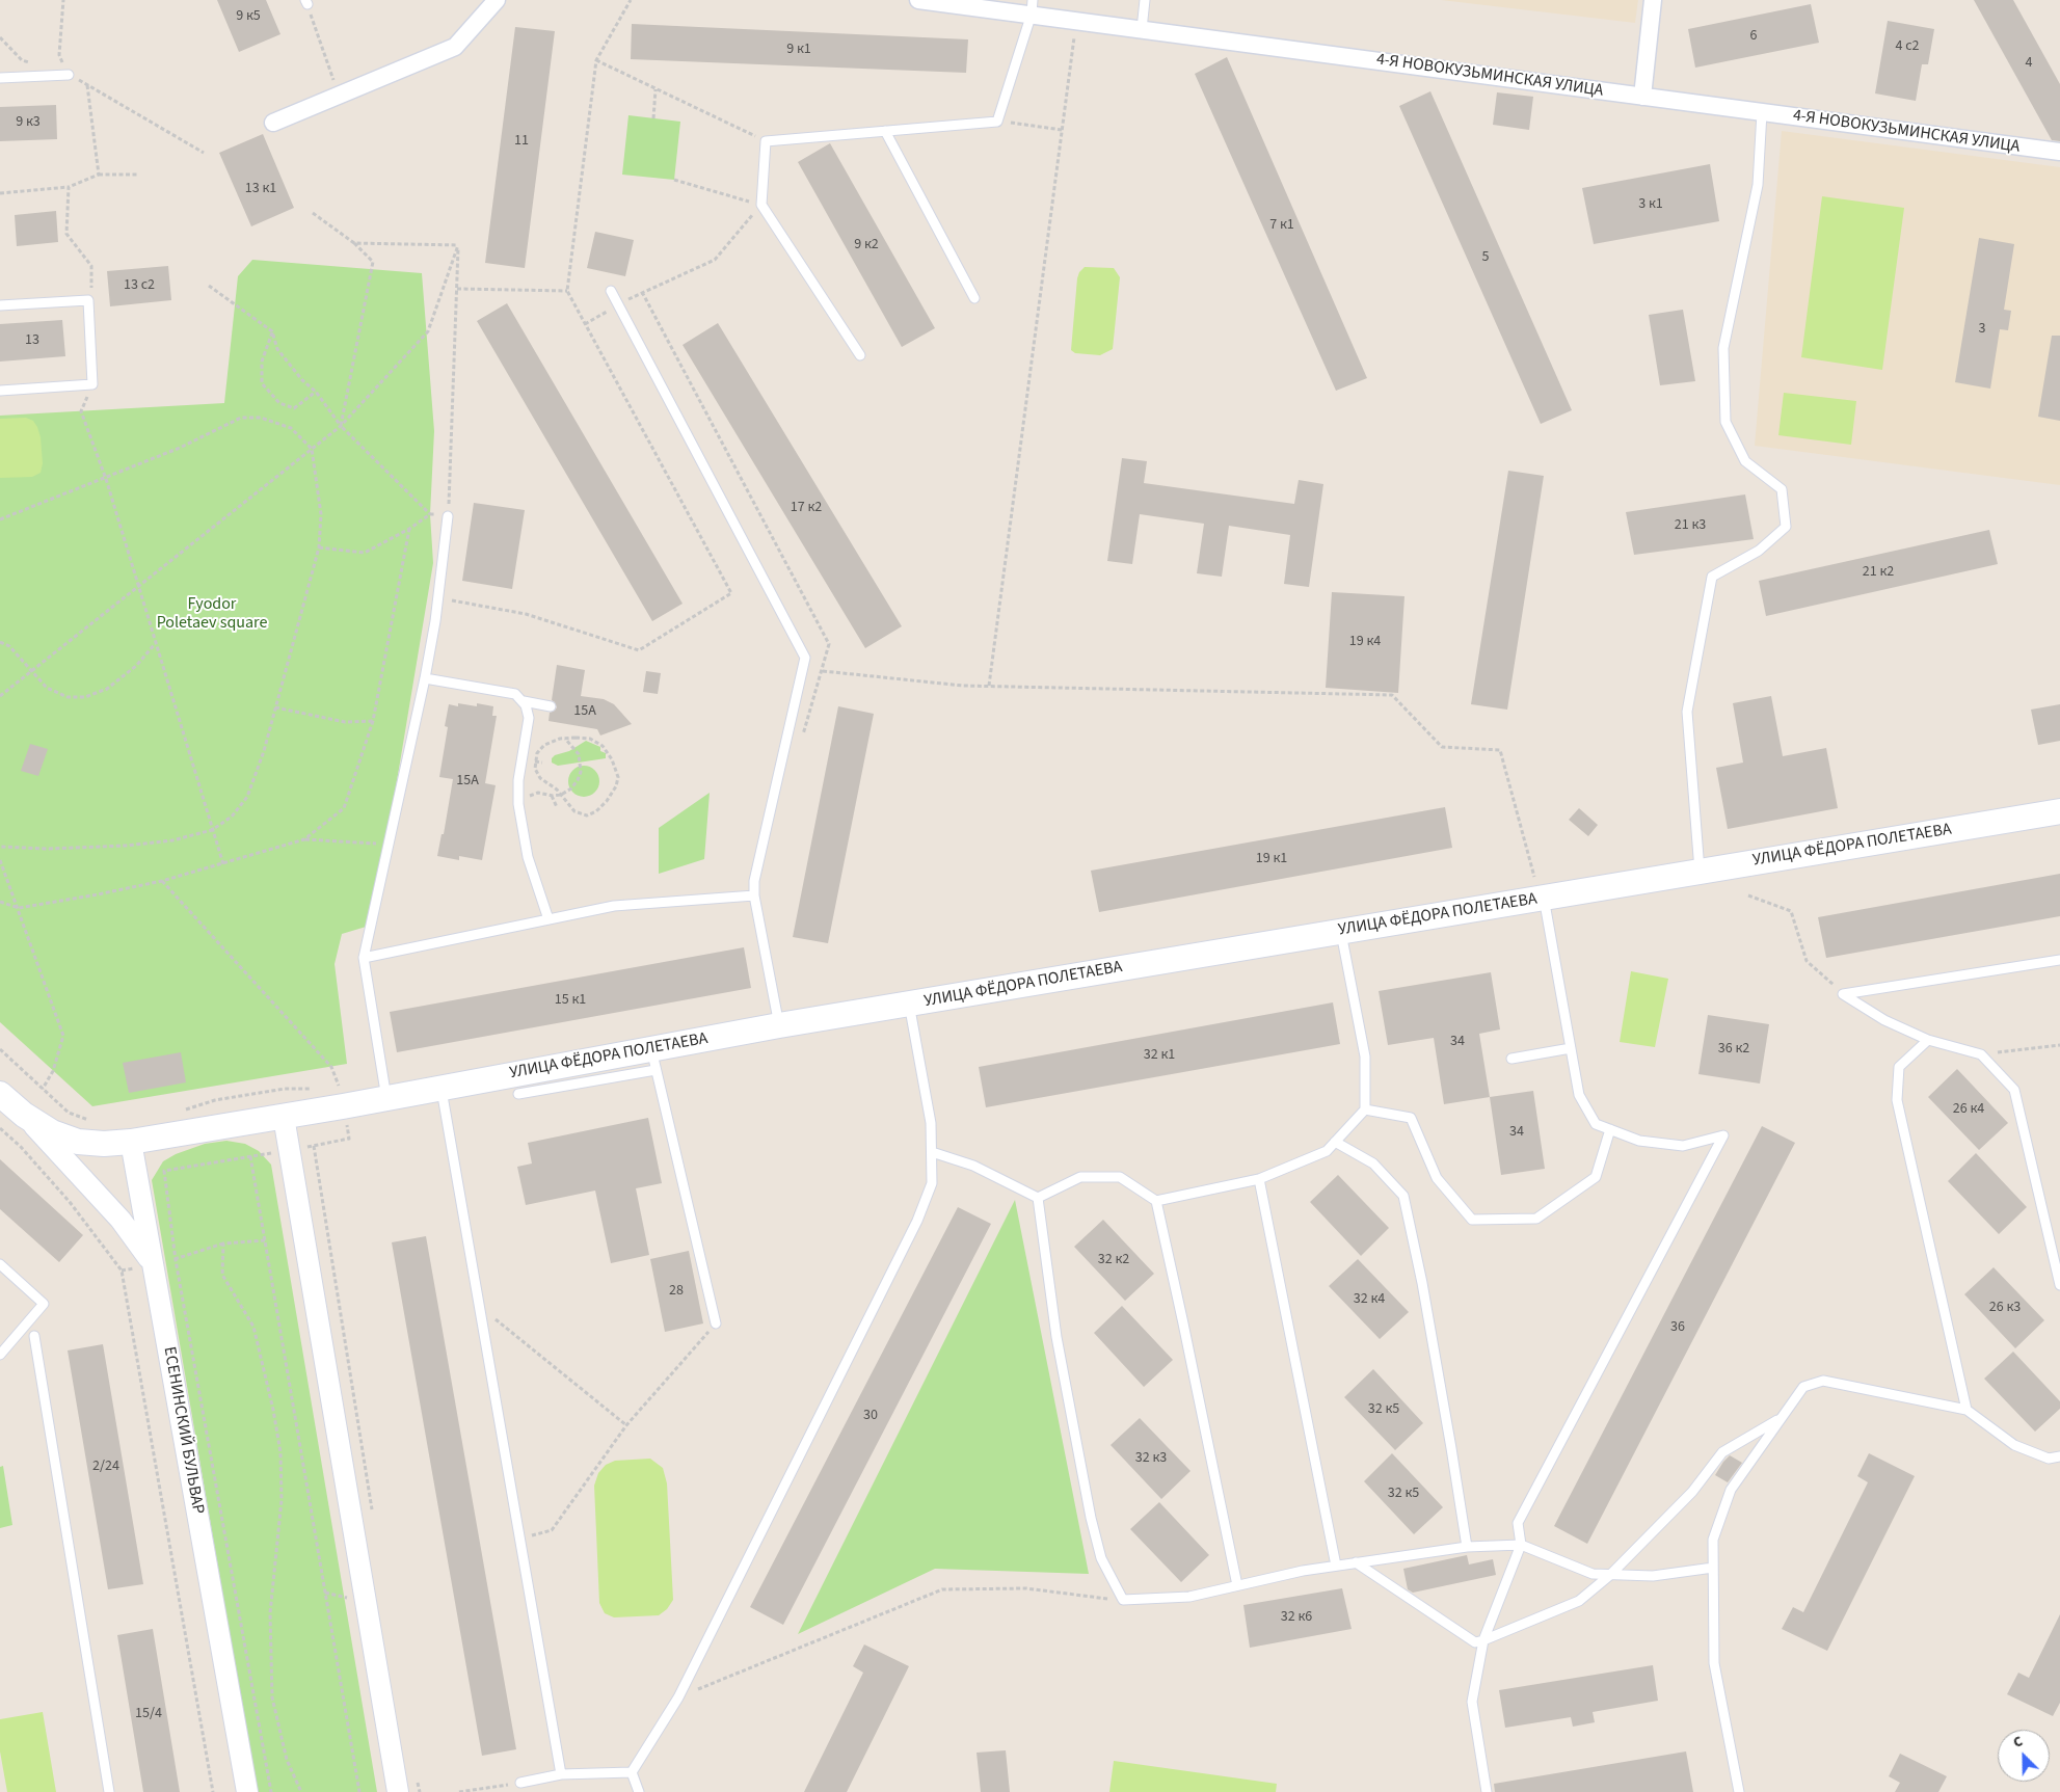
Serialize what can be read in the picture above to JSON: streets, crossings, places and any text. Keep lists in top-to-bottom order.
{
  "streets": {
    "main road": ["УЛИЦА ФЁДОРА ПОЛЕТАЕВА"],
    "street": ["4-Я НОВОКУЗЬМИНСКАЯ УЛИЦА", "ЕСЕНИНСКИЙ БУЛЬВАР"]
  },
  "crossings": [
    ["УЛИЦА ФЁДОРА ПОЛЕТАЕВА", "ЕСЕНИНСКИЙ БУЛЬВАР"]
  ],
  "parks": ["Fyodor Poletaev square"],
  "house_numbers": [
    "9 к5",
    "6",
    "4 с2",
    "9 к1",
    "4",
    "9 к3",
    "11",
    "13 к1",
    "3 к1",
    "7 к1",
    "9 к2",
    "5",
    "13 с2",
    "3",
    "13",
    "17 к2",
    "21 к3",
    "21 к2",
    "19 к4",
    "15А",
    "15А",
    "19 к1",
    "15 к1",
    "34",
    "36 к2",
    "32 к1",
    "26 к4",
    "34",
    "32 к2",
    "28",
    "32 к4",
    "26 к3",
    "36",
    "32 к5",
    "30",
    "32 к3",
    "2/24",
    "32 к5",
    "32 к6",
    "15/4"
  ],
  "north": "top left"
}
